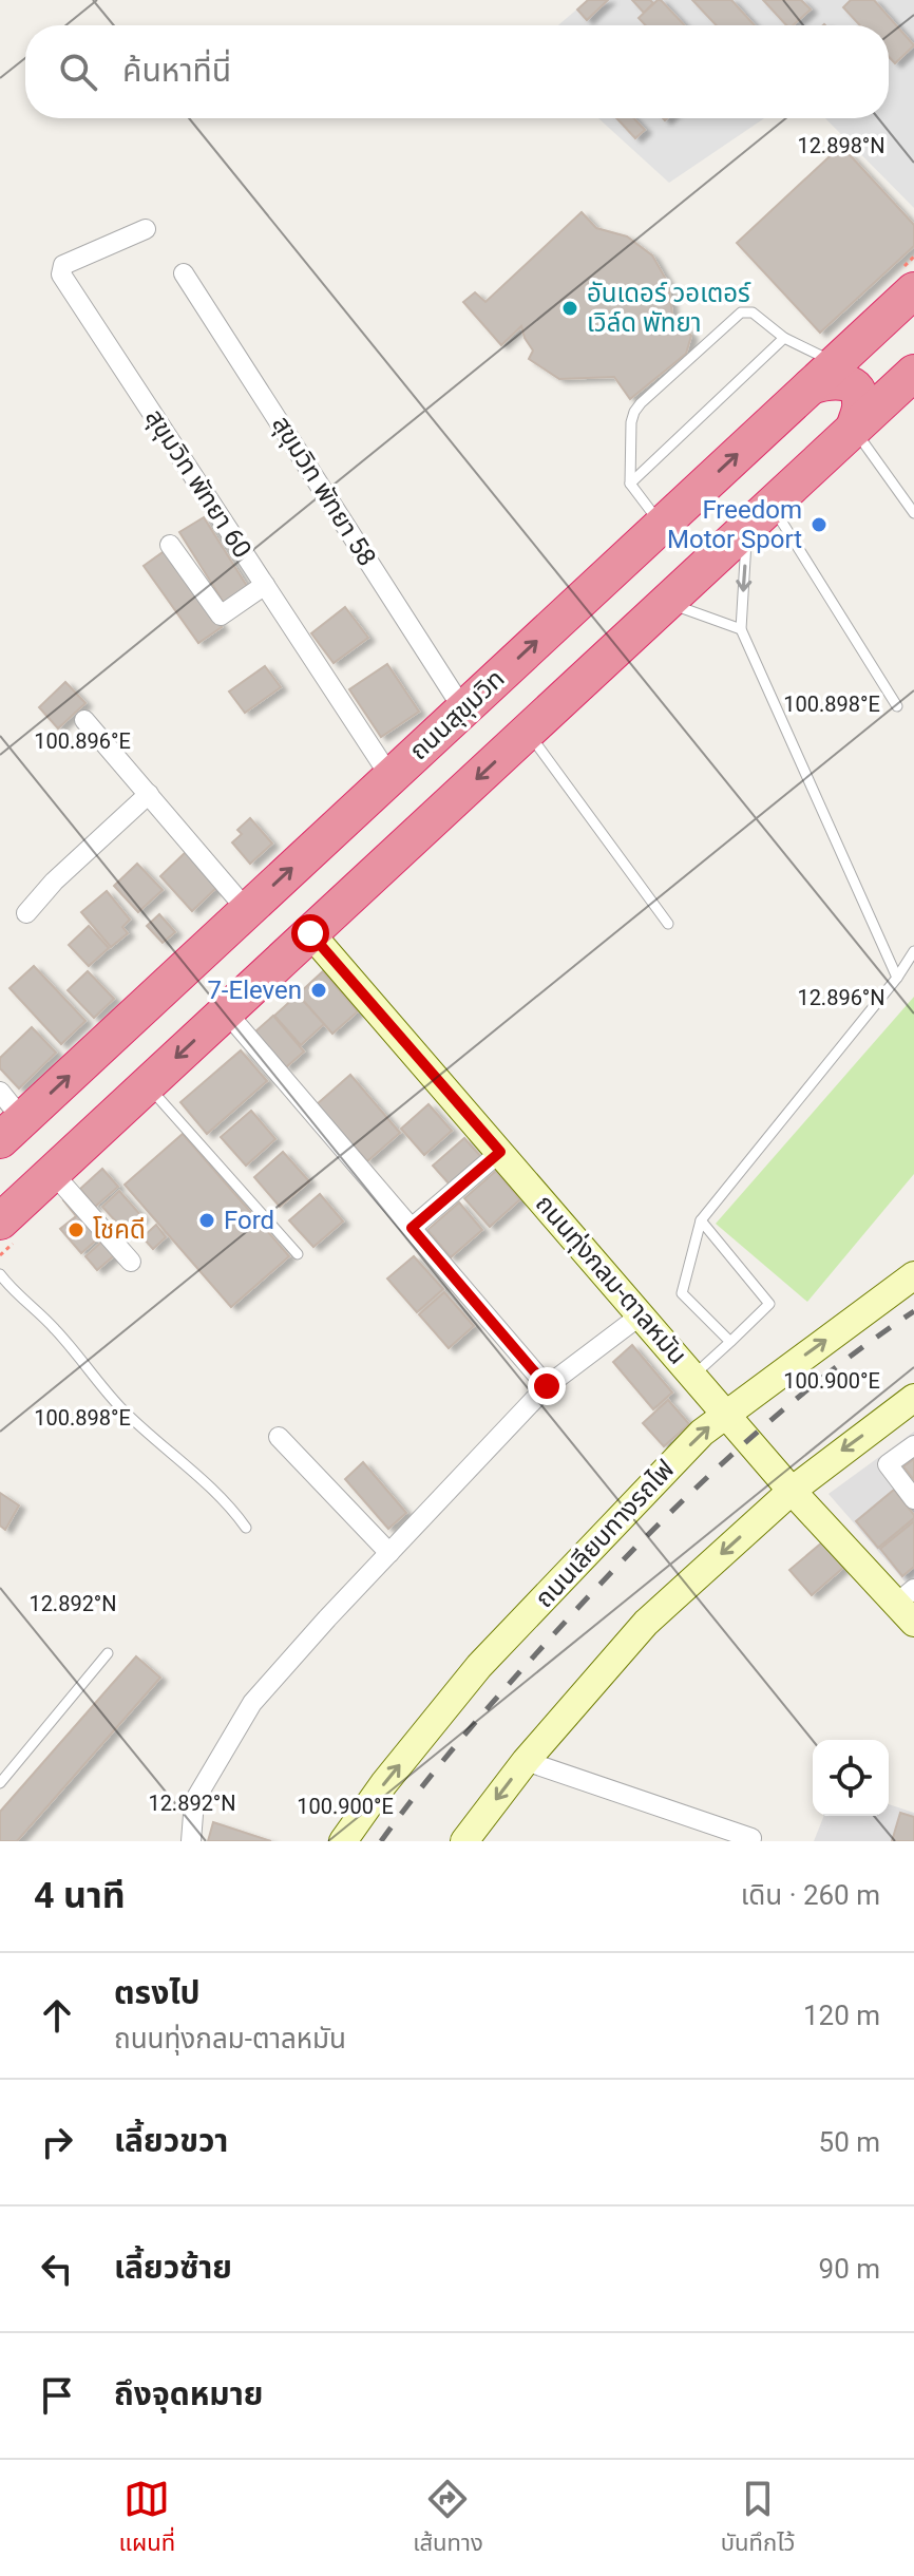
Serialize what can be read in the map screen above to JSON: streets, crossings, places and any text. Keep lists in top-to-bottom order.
{
  "streets": {
    "highway": ["ถนนสุขุมวิท"],
    "street": [
      "สุขุมวิท พัทยา 60",
      "สุขุมวิท พัทยา 58",
      "ถนนทุ่งกลม-ตาลหมัน",
      "ถนนเลียบทางรถไฟ"
    ]
  },
  "crossings": [
    ["สุขุมวิท พัทยา 60", "ถนนสุขุมวิท"],
    ["สุขุมวิท พัทยา 58", "ถนนสุขุมวิท"],
    ["ถนนทุ่งกลม-ตาลหมัน", "ถนนเลียบทางรถไฟ"]
  ],
  "places": [
    "อันเดอร์ วอเตอร์ เวิล์ด พัทยา",
    "Freedom Motor Sport",
    "7-Eleven",
    "Ford",
    "โชคดี"
  ],
  "page": {
    "search": "ค้นหาที่นี่",
    "heading": ["4 นาที", "เดิน · 260 m"],
    "list": [
      ["ตรงไป", "ถนนทุ่งกลม-ตาลหมัน", "120 m"],
      ["เลี้ยวขวา", "50 m"],
      ["เลี้ยวซ้าย", "90 m"],
      "ถึงจุดหมาย"
    ],
    "nav": ["แผนที่", "เส้นทาง", "บันทึกไว้"]
  },
  "coordinates": [
    "12.898°N",
    "100.898°E",
    "100.896°E",
    "12.896°N",
    "100.900°E",
    "12.892°N"
  ]
}
